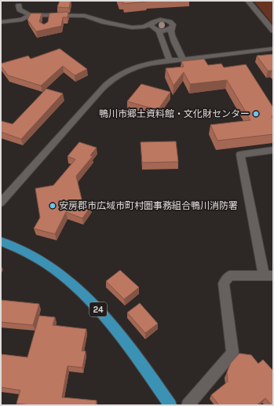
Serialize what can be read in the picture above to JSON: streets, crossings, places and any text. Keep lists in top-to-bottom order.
{
  "streets": {
    "main road": ["24"]
  },
  "places": ["鴨川市郷土資料館・文化財センター", "安房郡市広域市町村圏事務組合鴨川消防署"]
}
